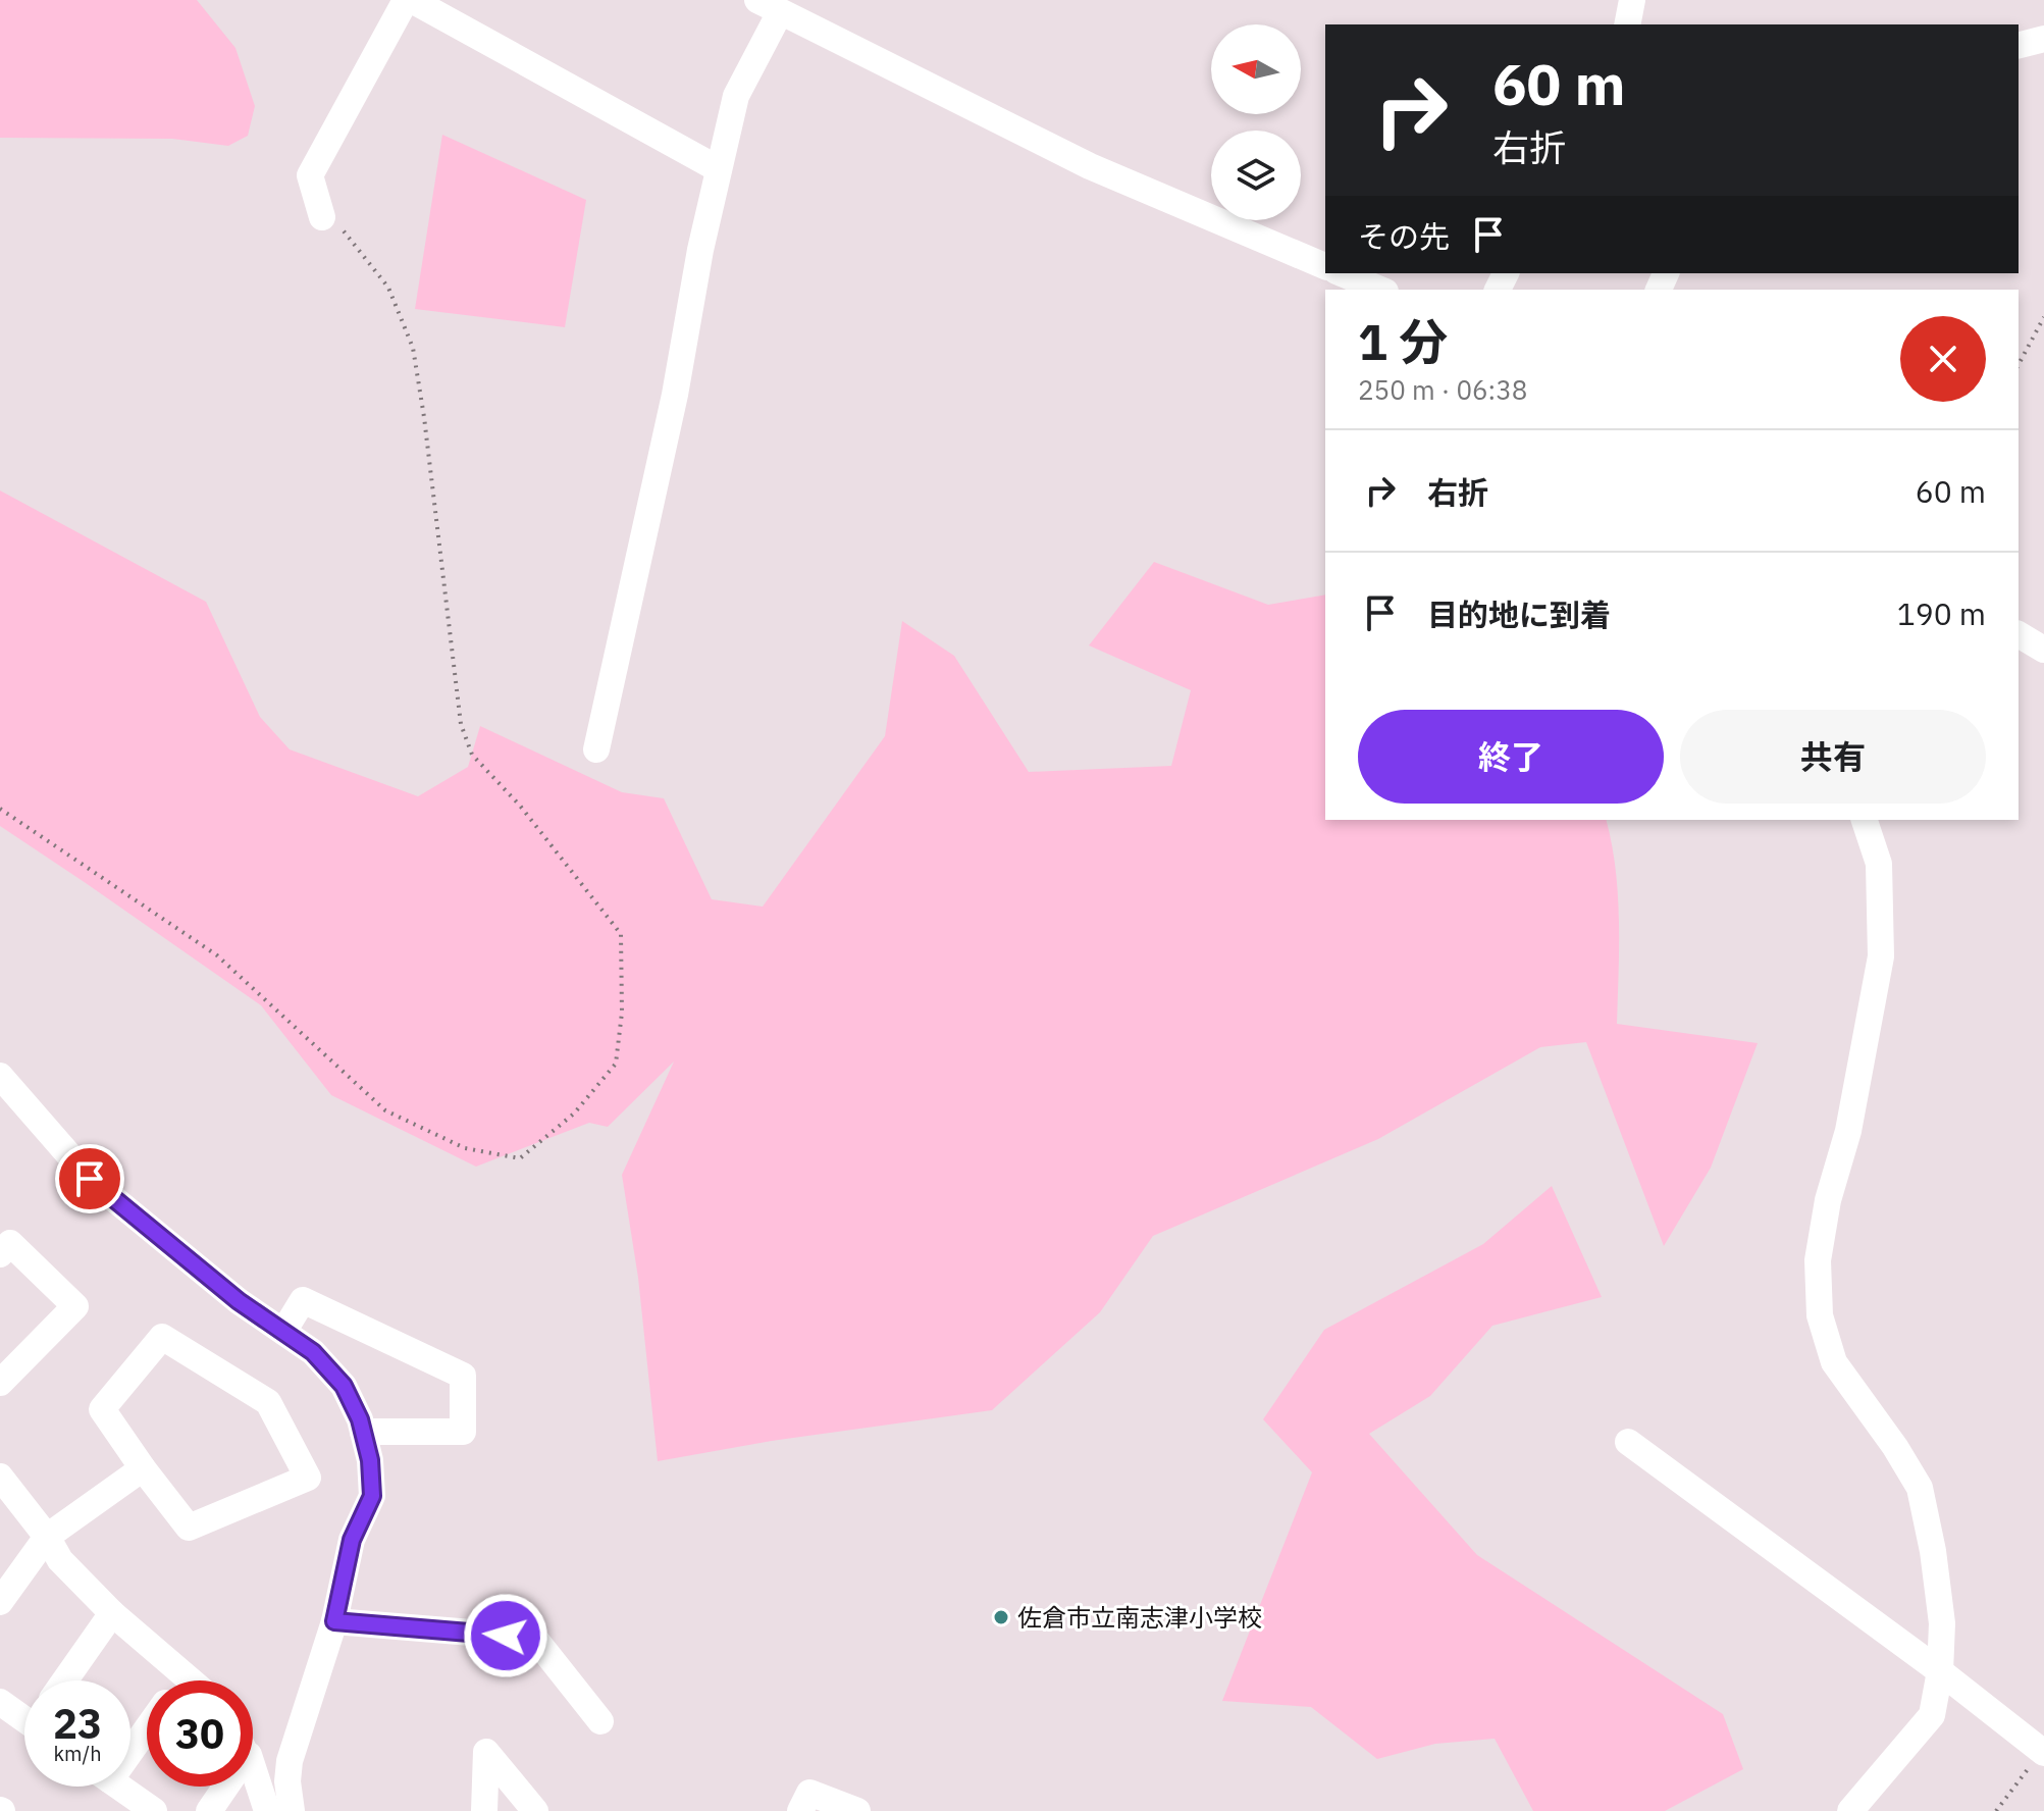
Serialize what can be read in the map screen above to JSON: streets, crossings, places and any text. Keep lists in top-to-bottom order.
{
  "places": ["佐倉市立南志津小学校"],
  "north": "left",
  "page": {
    "turn": ["60 m", "右折"],
    "then": "その先",
    "heading": ["1 分", "250 m · 06:38"],
    "list": [
      {
        "name": "右折",
        "value": "60 m"
      },
      {
        "name": "目的地に到着",
        "value": "190 m"
      }
    ],
    "buttons": ["終了", "共有"],
    "speed": "23 km/h",
    "limit": "30"
  }
}
